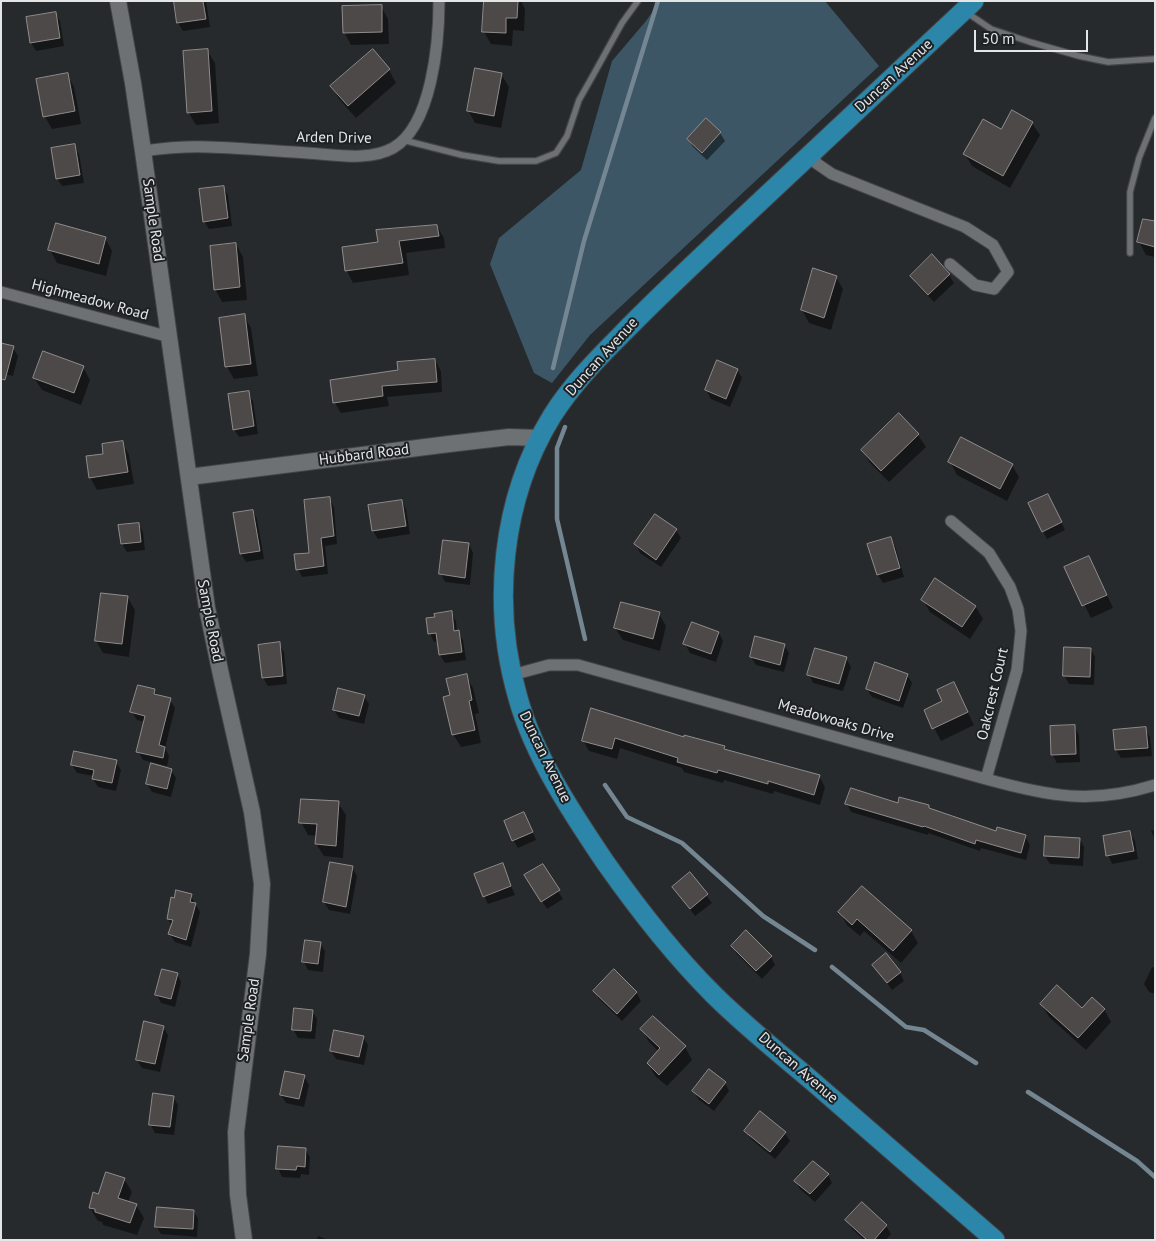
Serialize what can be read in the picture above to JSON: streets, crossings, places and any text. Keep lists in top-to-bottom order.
{
  "streets": {
    "main road": ["Duncan Avenue"],
    "street": [
      "Arden Drive",
      "Sample Road",
      "Highmeadow Road",
      "Hubbard Road",
      "Oakcrest Court",
      "Meadowoaks Drive"
    ]
  },
  "crossings": [
    ["Duncan Avenue", "Hubbard Road"],
    ["Duncan Avenue", "Meadowoaks Drive"],
    ["Arden Drive", "Sample Road"],
    ["Sample Road", "Highmeadow Road"],
    ["Sample Road", "Hubbard Road"],
    ["Oakcrest Court", "Meadowoaks Drive"]
  ],
  "scale_bar": "50 m"
}
